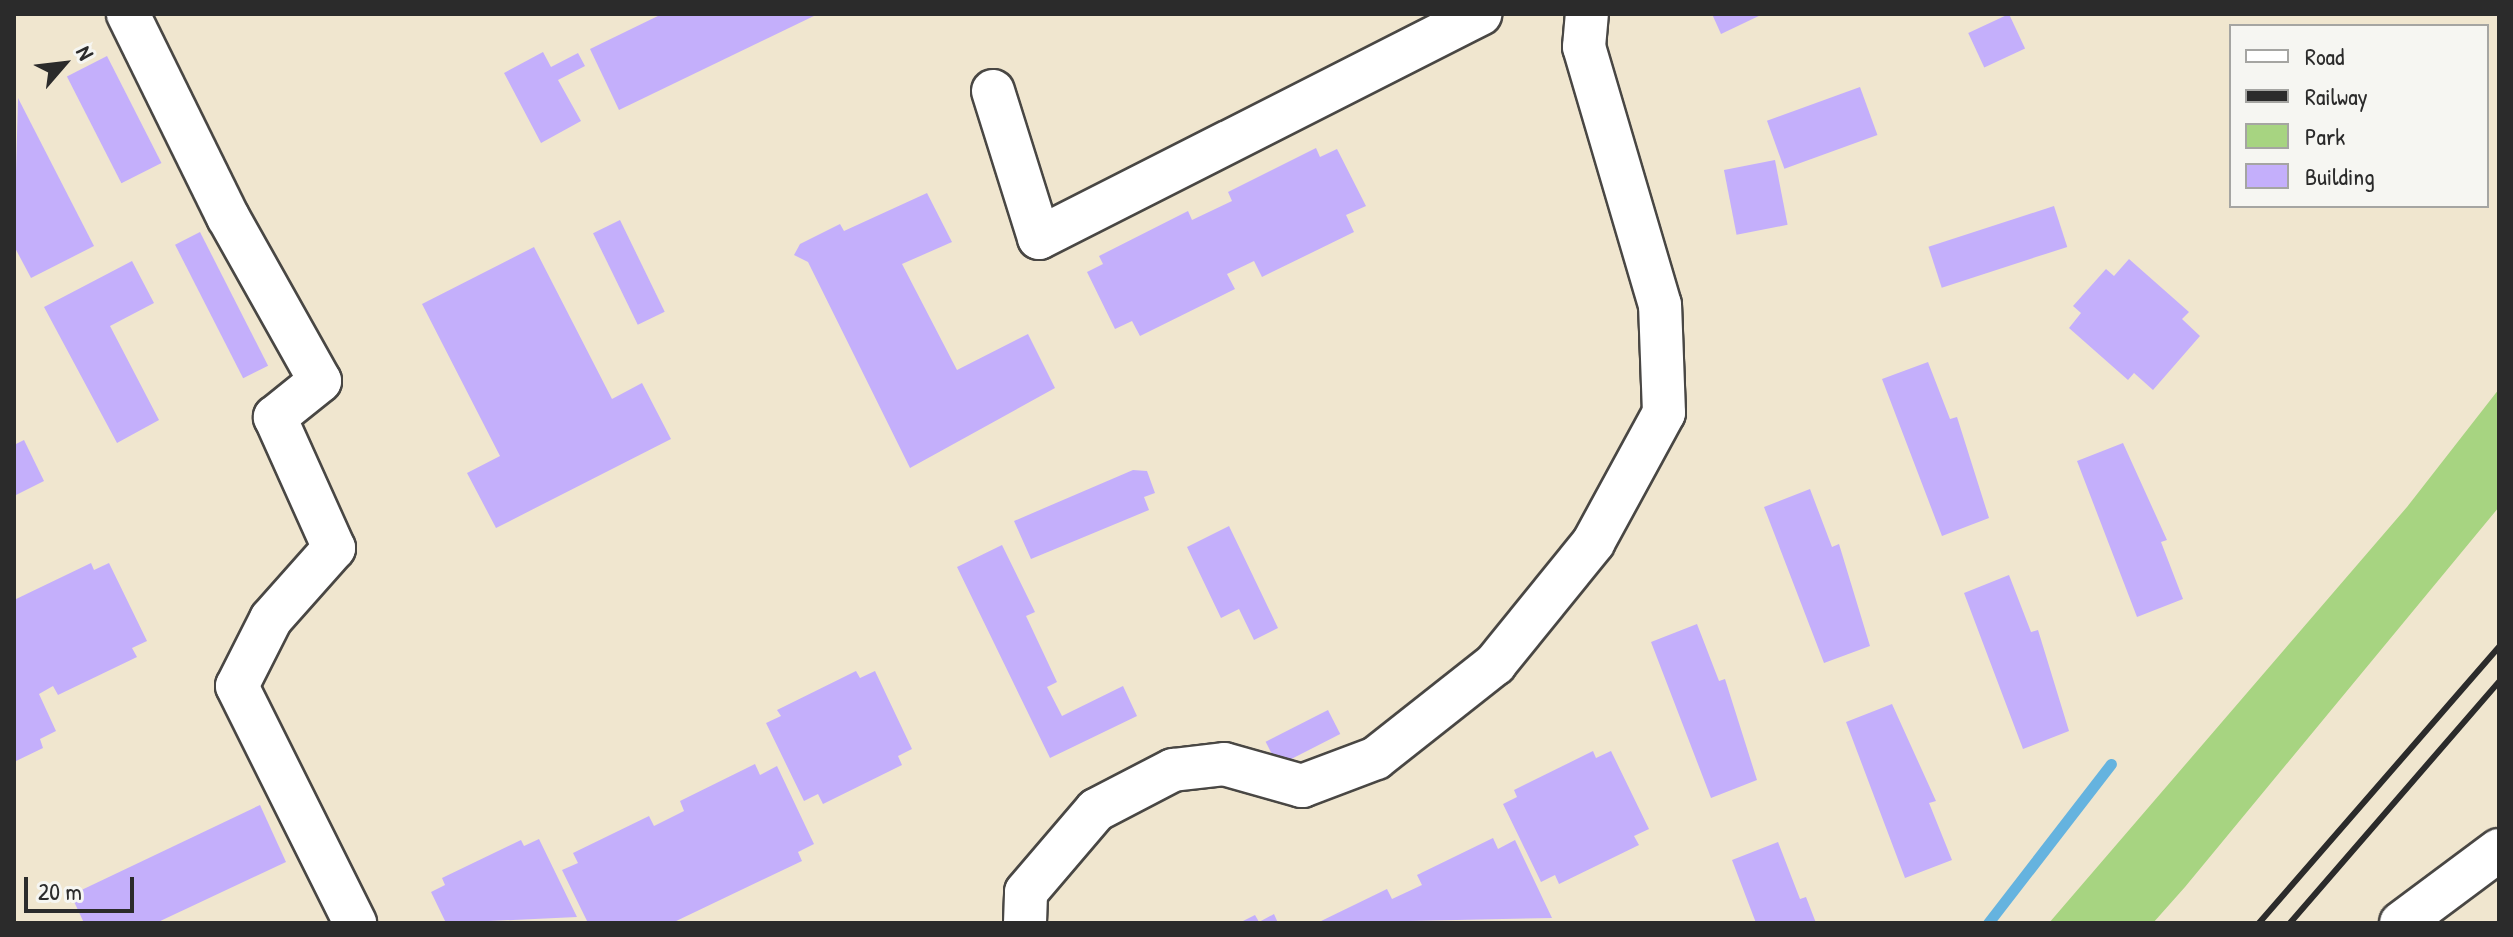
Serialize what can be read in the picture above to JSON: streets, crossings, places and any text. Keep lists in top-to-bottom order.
{
  "legend": [
    "Road",
    "Railway",
    "Park",
    "Building"
  ],
  "scale_bar": "20 m",
  "north": "top right"
}
